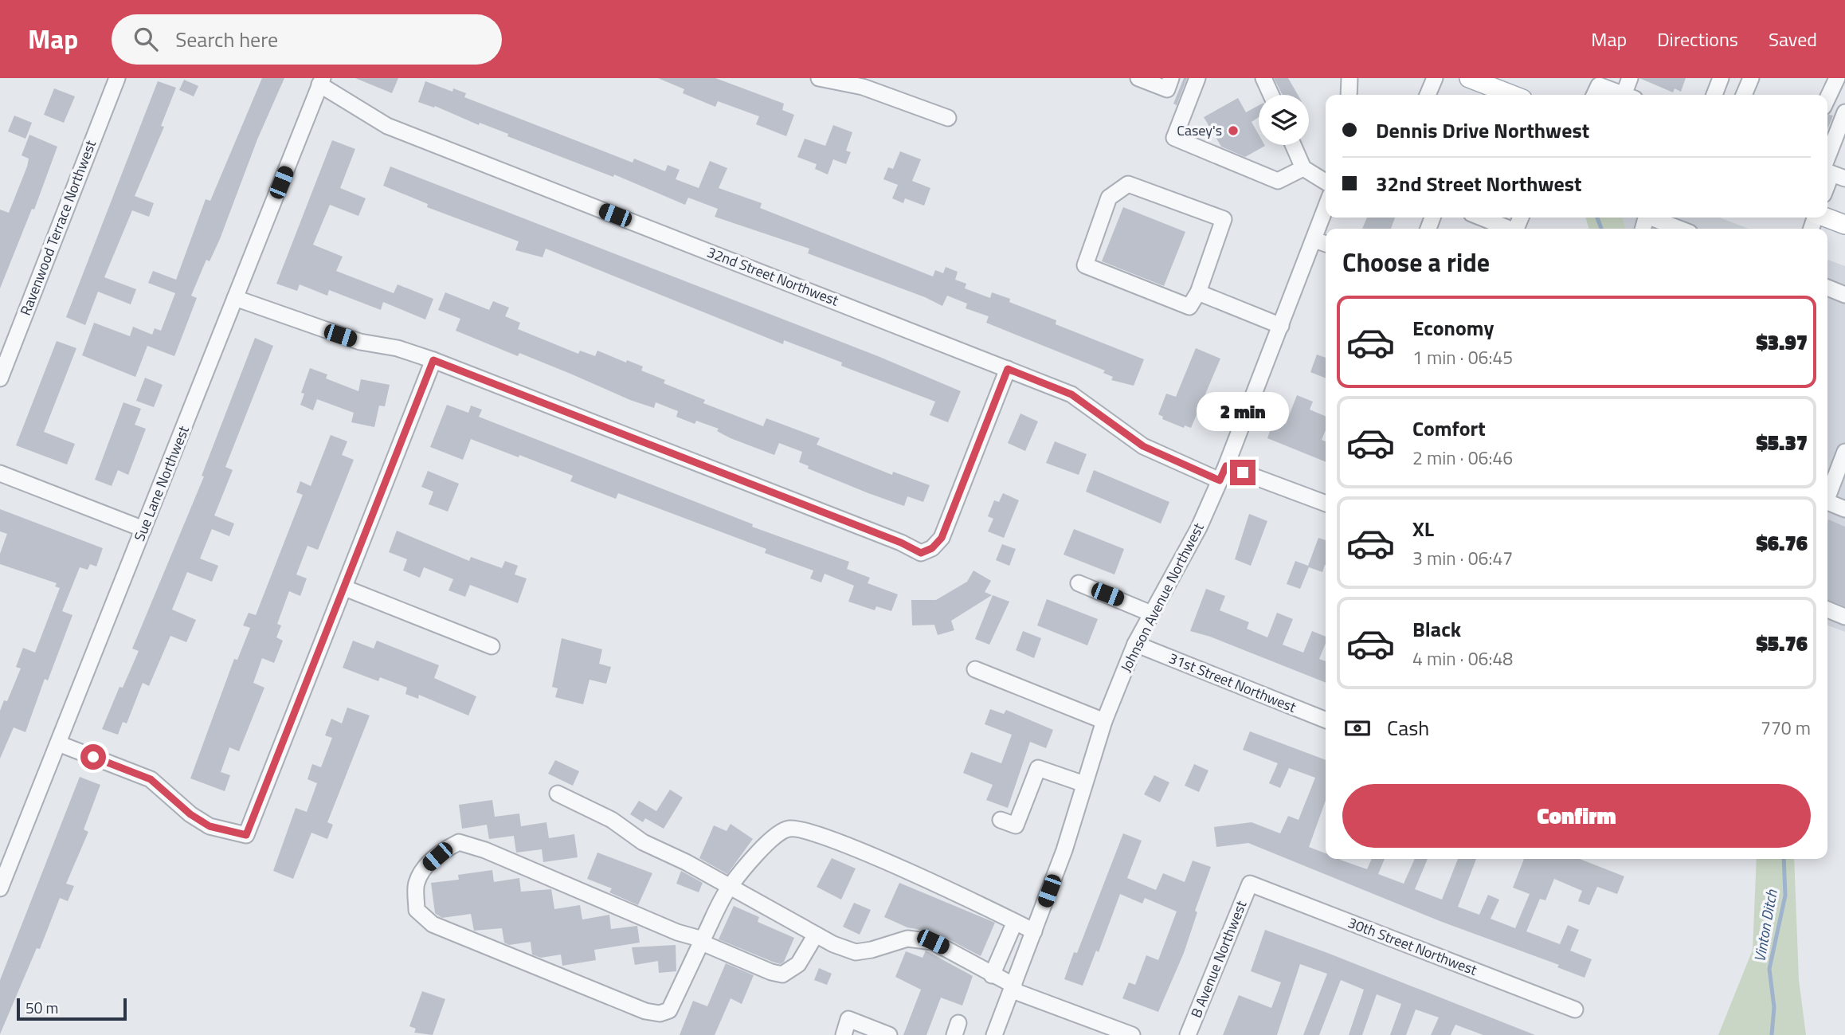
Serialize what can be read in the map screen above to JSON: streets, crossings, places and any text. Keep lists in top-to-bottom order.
{
  "streets": {
    "street": [
      "Ravenwood Terrace Northwest",
      "32nd Street Northwest",
      "Sue Lane Northwest",
      "Johnson Avenue Northwest",
      "31st Street Northwest",
      "30th Street Northwest",
      "B Avenue Northwest"
    ]
  },
  "crossings": [
    ["32nd Street Northwest", "Sue Lane Northwest"],
    ["32nd Street Northwest", "Johnson Avenue Northwest"],
    ["Johnson Avenue Northwest", "31st Street Northwest"],
    ["30th Street Northwest", "B Avenue Northwest"]
  ],
  "water": ["Vinton Ditch"],
  "places": ["Casey's"],
  "scale_bar": "50 m",
  "page": {
    "header": "Map",
    "search": "Search here",
    "nav": ["Map", "Directions", "Saved"],
    "banner": ["Dennis Drive Northwest", "32nd Street Northwest"],
    "heading": "Choose a ride",
    "list": [
      {
        "name": "Economy",
        "note": "1 min · 06:45",
        "value": "$3.97"
      },
      {
        "name": "Comfort",
        "note": "2 min · 06:46",
        "value": "$5.37"
      },
      {
        "name": "XL",
        "note": "3 min · 06:47",
        "value": "$6.76"
      },
      {
        "name": "Black",
        "note": "4 min · 06:48",
        "value": "$5.76"
      }
    ],
    "bubble": "2 min",
    "pay": ["Cash", "770 m"],
    "buttons": "Confirm",
    "scale": "50 m"
  }
}
